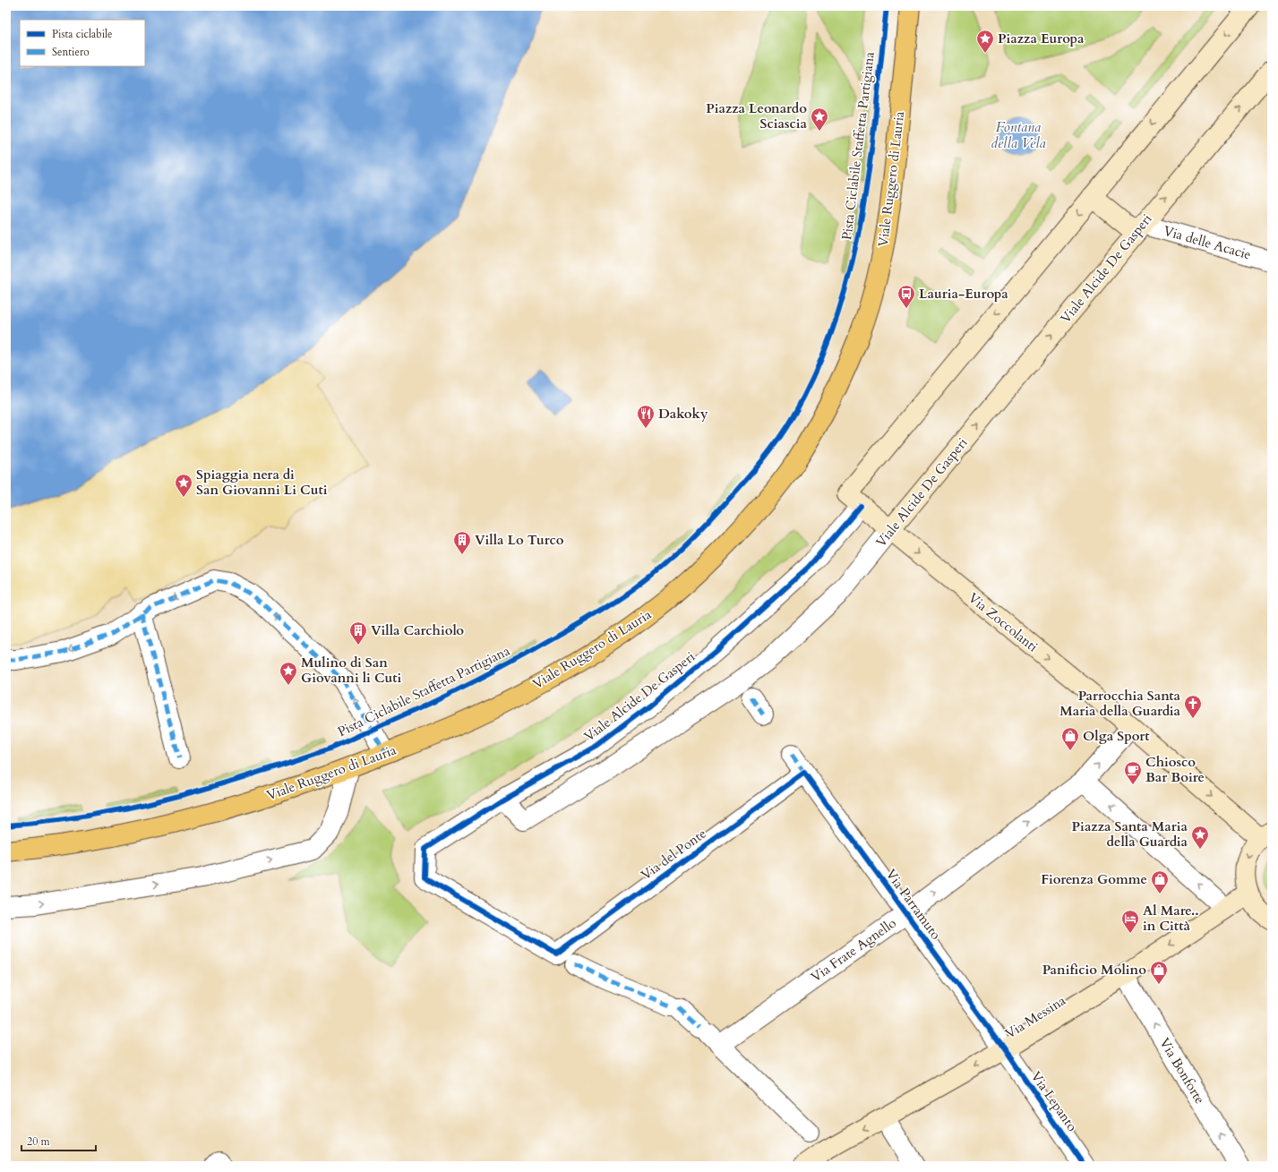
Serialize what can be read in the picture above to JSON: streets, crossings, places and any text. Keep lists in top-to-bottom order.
{
  "streets": {
    "main road": [
      "Viale Ruggero di Lauria",
      "Viale Alcide De Gasperi",
      "Via Zoccolanti",
      "Via Messina"
    ],
    "street": [
      "Via delle Acacie",
      "Via del Ponte",
      "Via Parramuto",
      "Via Frate Agnello",
      "Via Bonforte",
      "Via Lepanto"
    ],
    "cycle path": ["Pista Ciclabile Staffetta Partigiana"]
  },
  "crossings": [
    ["Via delle Acacie", "Viale Alcide De Gasperi"],
    ["Viale Alcide De Gasperi", "Via Zoccolanti"],
    ["Viale Alcide De Gasperi", "Via del Ponte"],
    ["Via Zoccolanti", "Via Frate Agnello"],
    ["Via del Ponte", "Via Parramuto"],
    ["Via Parramuto", "Via Frate Agnello"],
    ["Via Parramuto", "Via Messina"],
    ["Via Parramuto", "Via Lepanto"],
    ["Via Messina", "Via Bonforte"],
    ["Via Messina", "Via Lepanto"]
  ],
  "one_way": [
    "Via Zoccolanti",
    "Via Frate Agnello",
    "Via Messina",
    "Via Bonforte"
  ],
  "water": ["Fontana della Vela"],
  "places": {
    "place": [
      "Piazza Europa",
      "Piazza Leonardo Sciascia",
      "Spiaggia nera di San Giovanni Li Cuti",
      "Mulino di San Giovanni li Cuti",
      "Piazza Santa Maria della Guardia"
    ],
    "bus stop": ["Lauria-Europa"],
    "restaurant": ["Dakoky"],
    "building": ["Villa Lo Turco", "Villa Carchiolo"],
    "church": ["Parrocchia Santa Maria della Guardia"],
    "shop": ["Olga Sport", "Fiorenza Gomme", "Panificio Molino"],
    "cafe": ["Chiosco Bar Boire"],
    "hotel": ["Al Mare.. in Città"]
  },
  "legend": ["Pista ciclabile", "Sentiero"],
  "scale_bar": "20 m"
}
